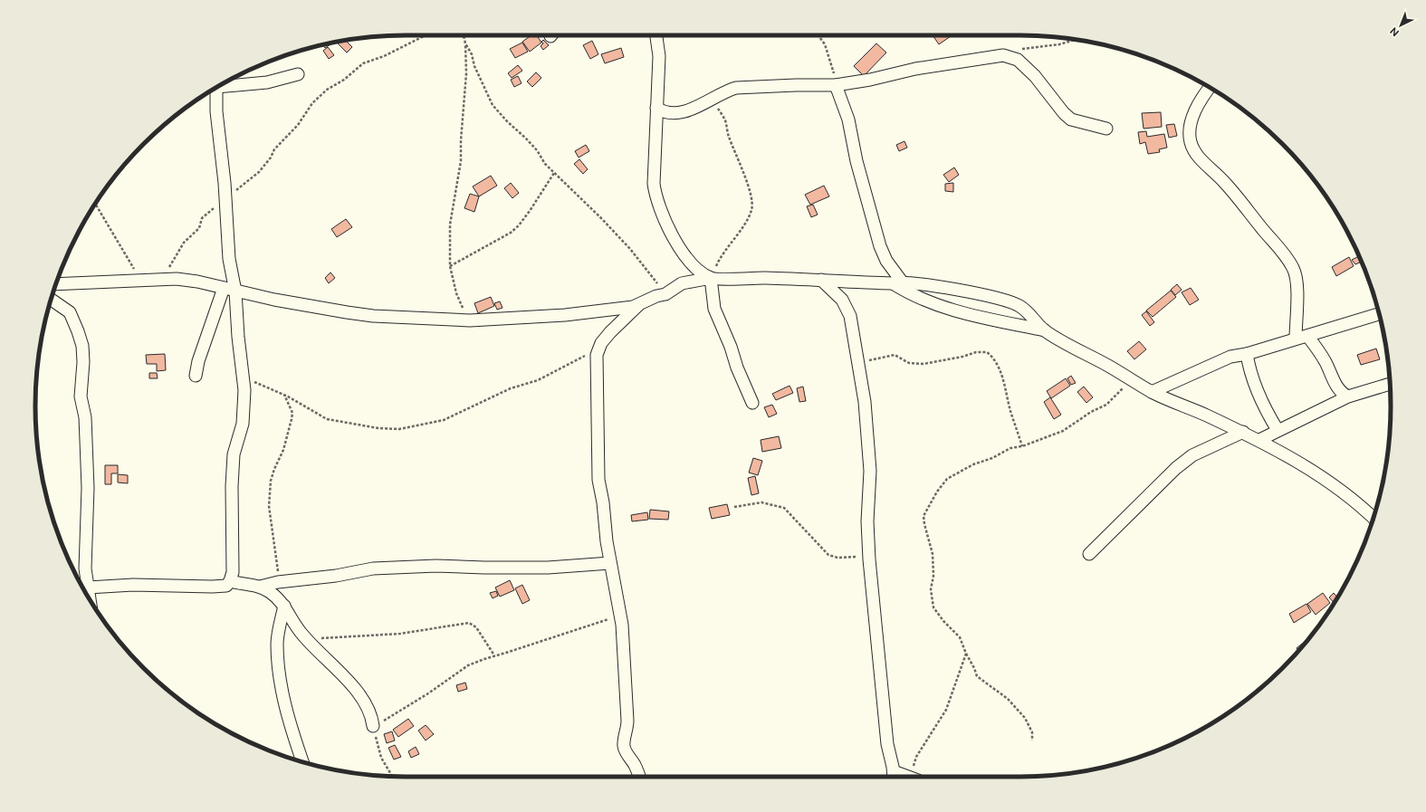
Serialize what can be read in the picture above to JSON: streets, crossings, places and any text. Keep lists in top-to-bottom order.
{
  "north": "bottom left"
}
